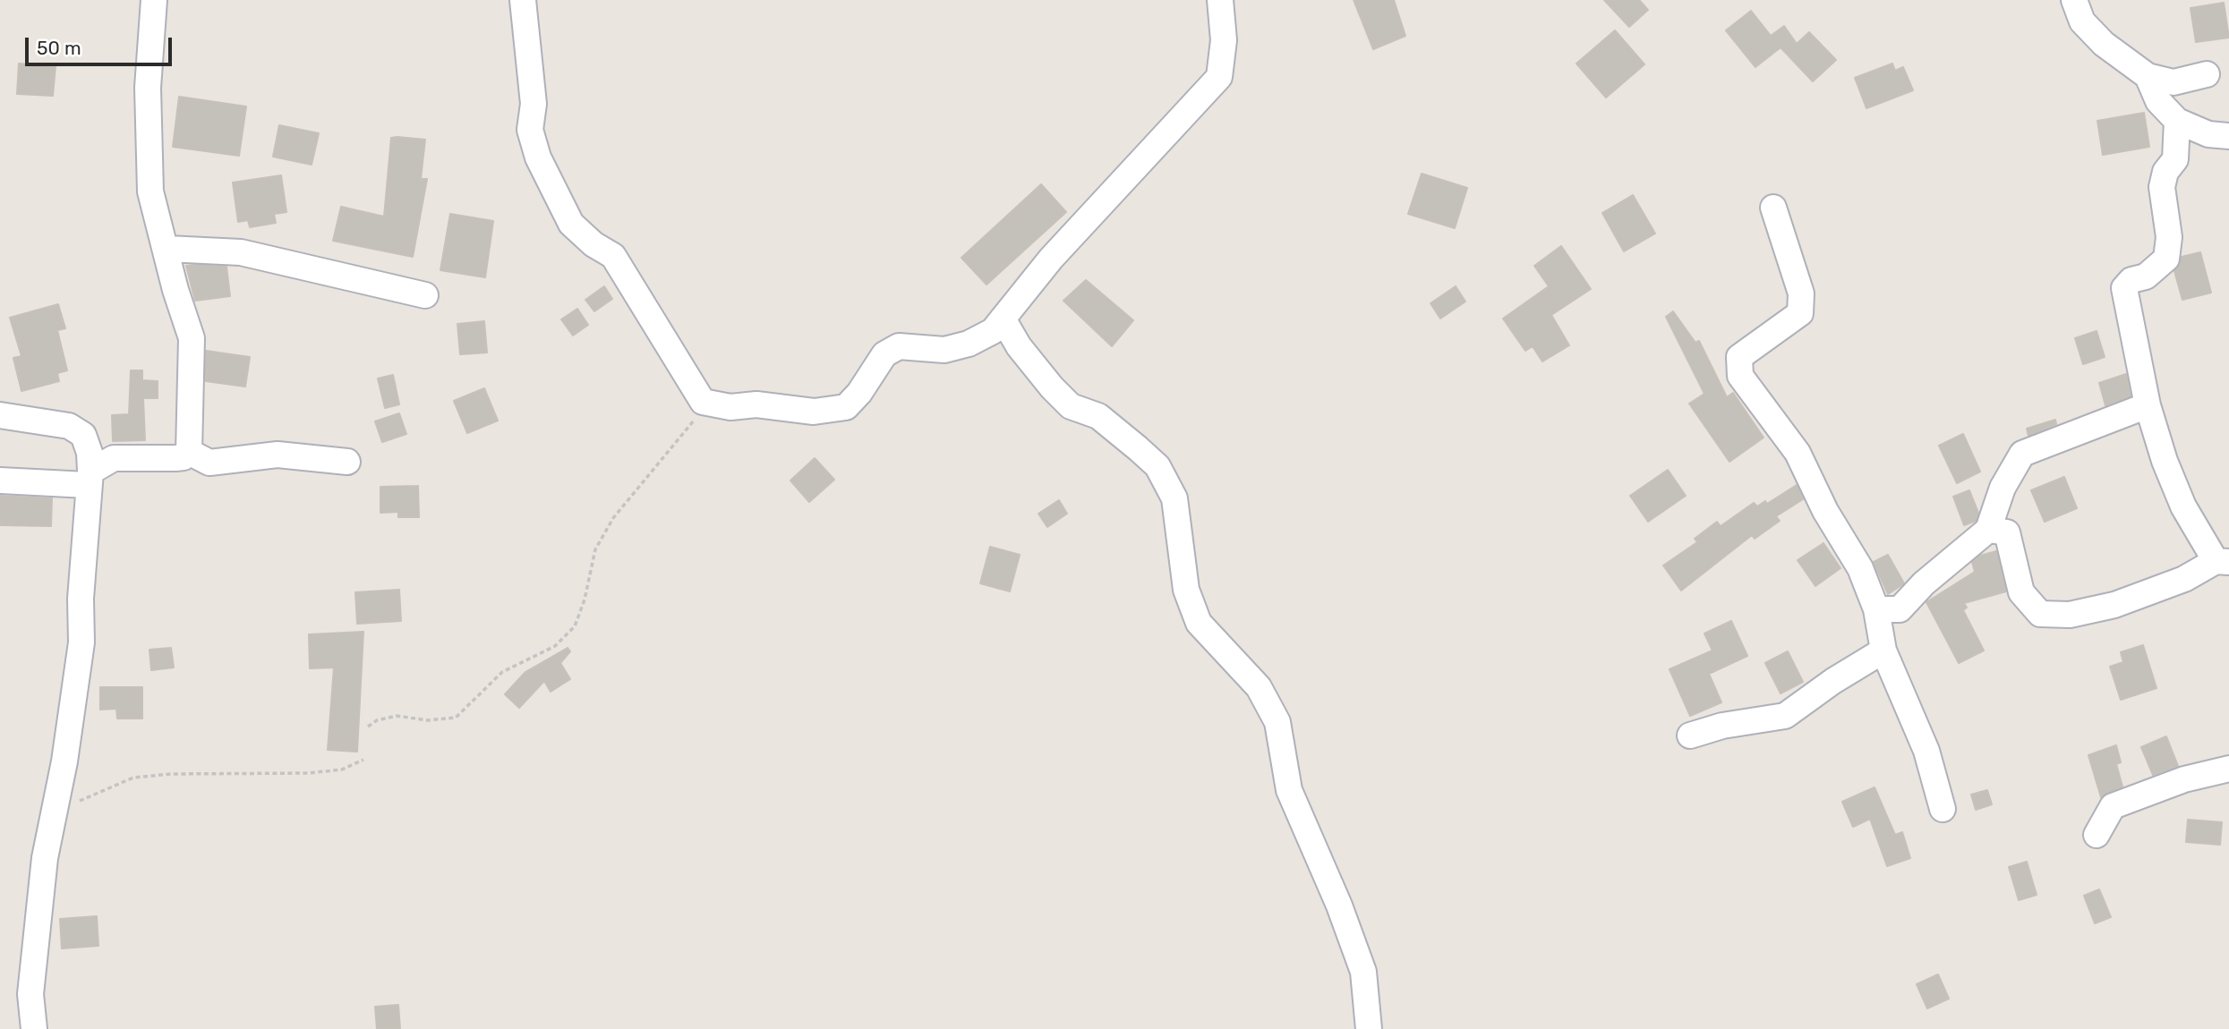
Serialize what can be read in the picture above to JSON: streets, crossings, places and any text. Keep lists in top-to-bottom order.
{
  "scale_bar": "50 m"
}
